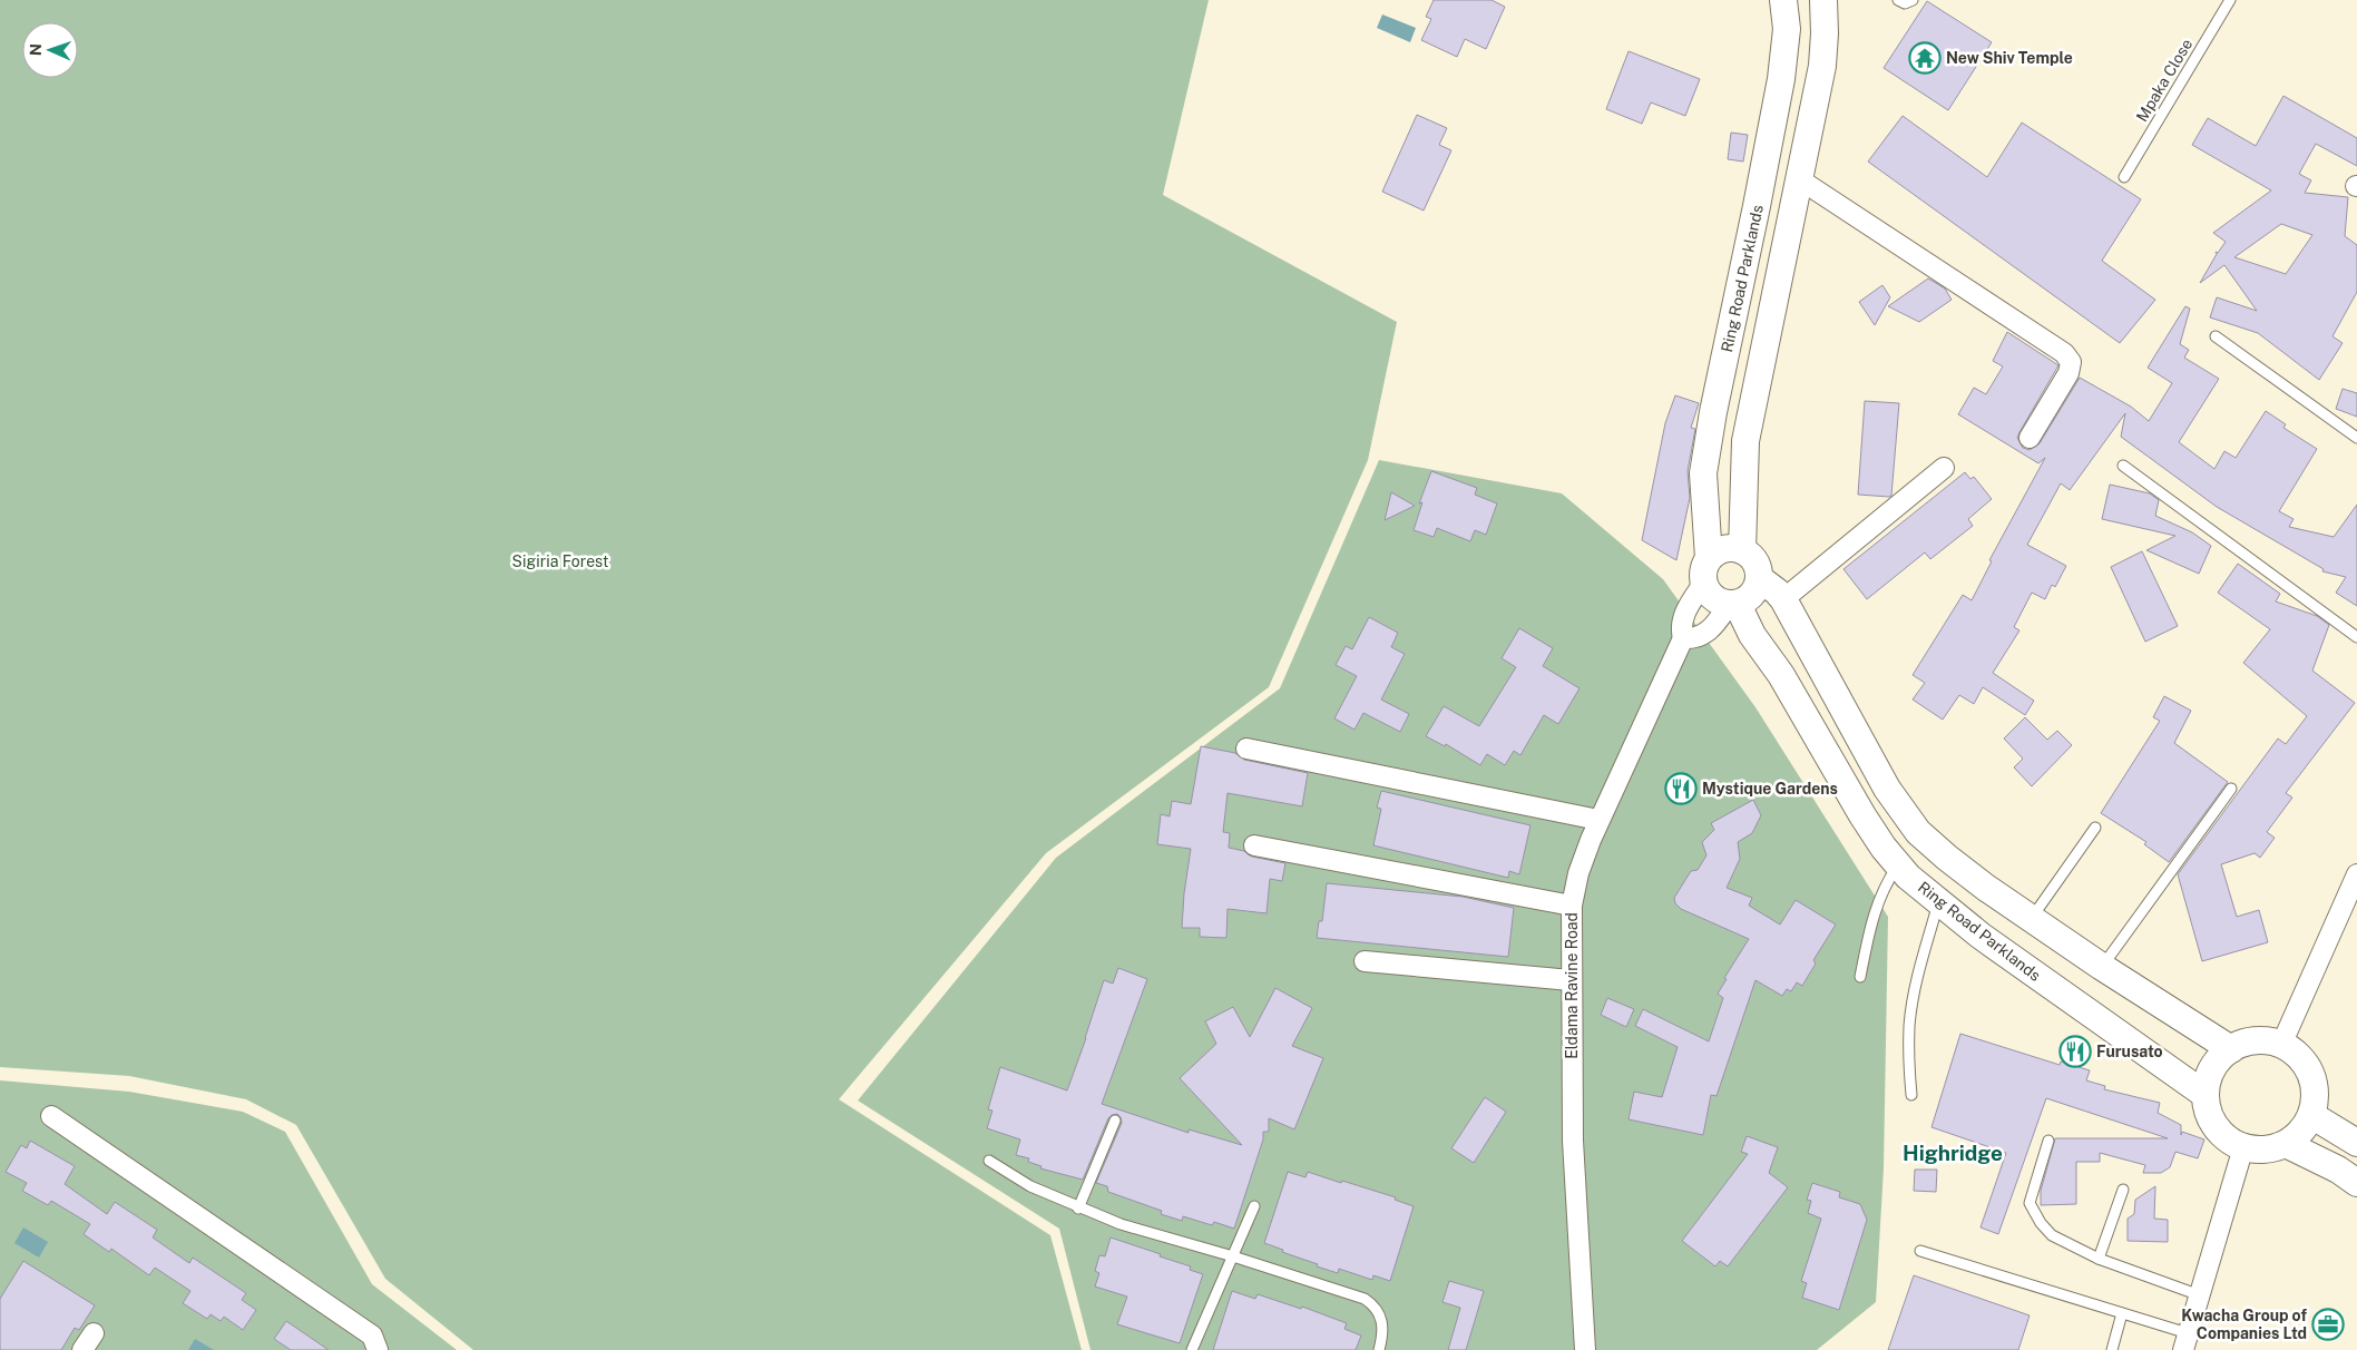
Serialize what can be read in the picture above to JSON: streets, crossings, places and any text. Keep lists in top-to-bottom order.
{
  "streets": {
    "street": ["Ring Road Parklands", "Eldama Ravine Road"],
    "lane": ["Mpaka Close"]
  },
  "districts": ["Highridge"],
  "parks": ["Sigiria Forest"],
  "places": {
    "temple": ["New Shiv Temple"],
    "restaurant": ["Mystique Gardens", "Furusato"],
    "office": ["Kwacha Group of Companies Ltd"]
  },
  "north": "left"
}
